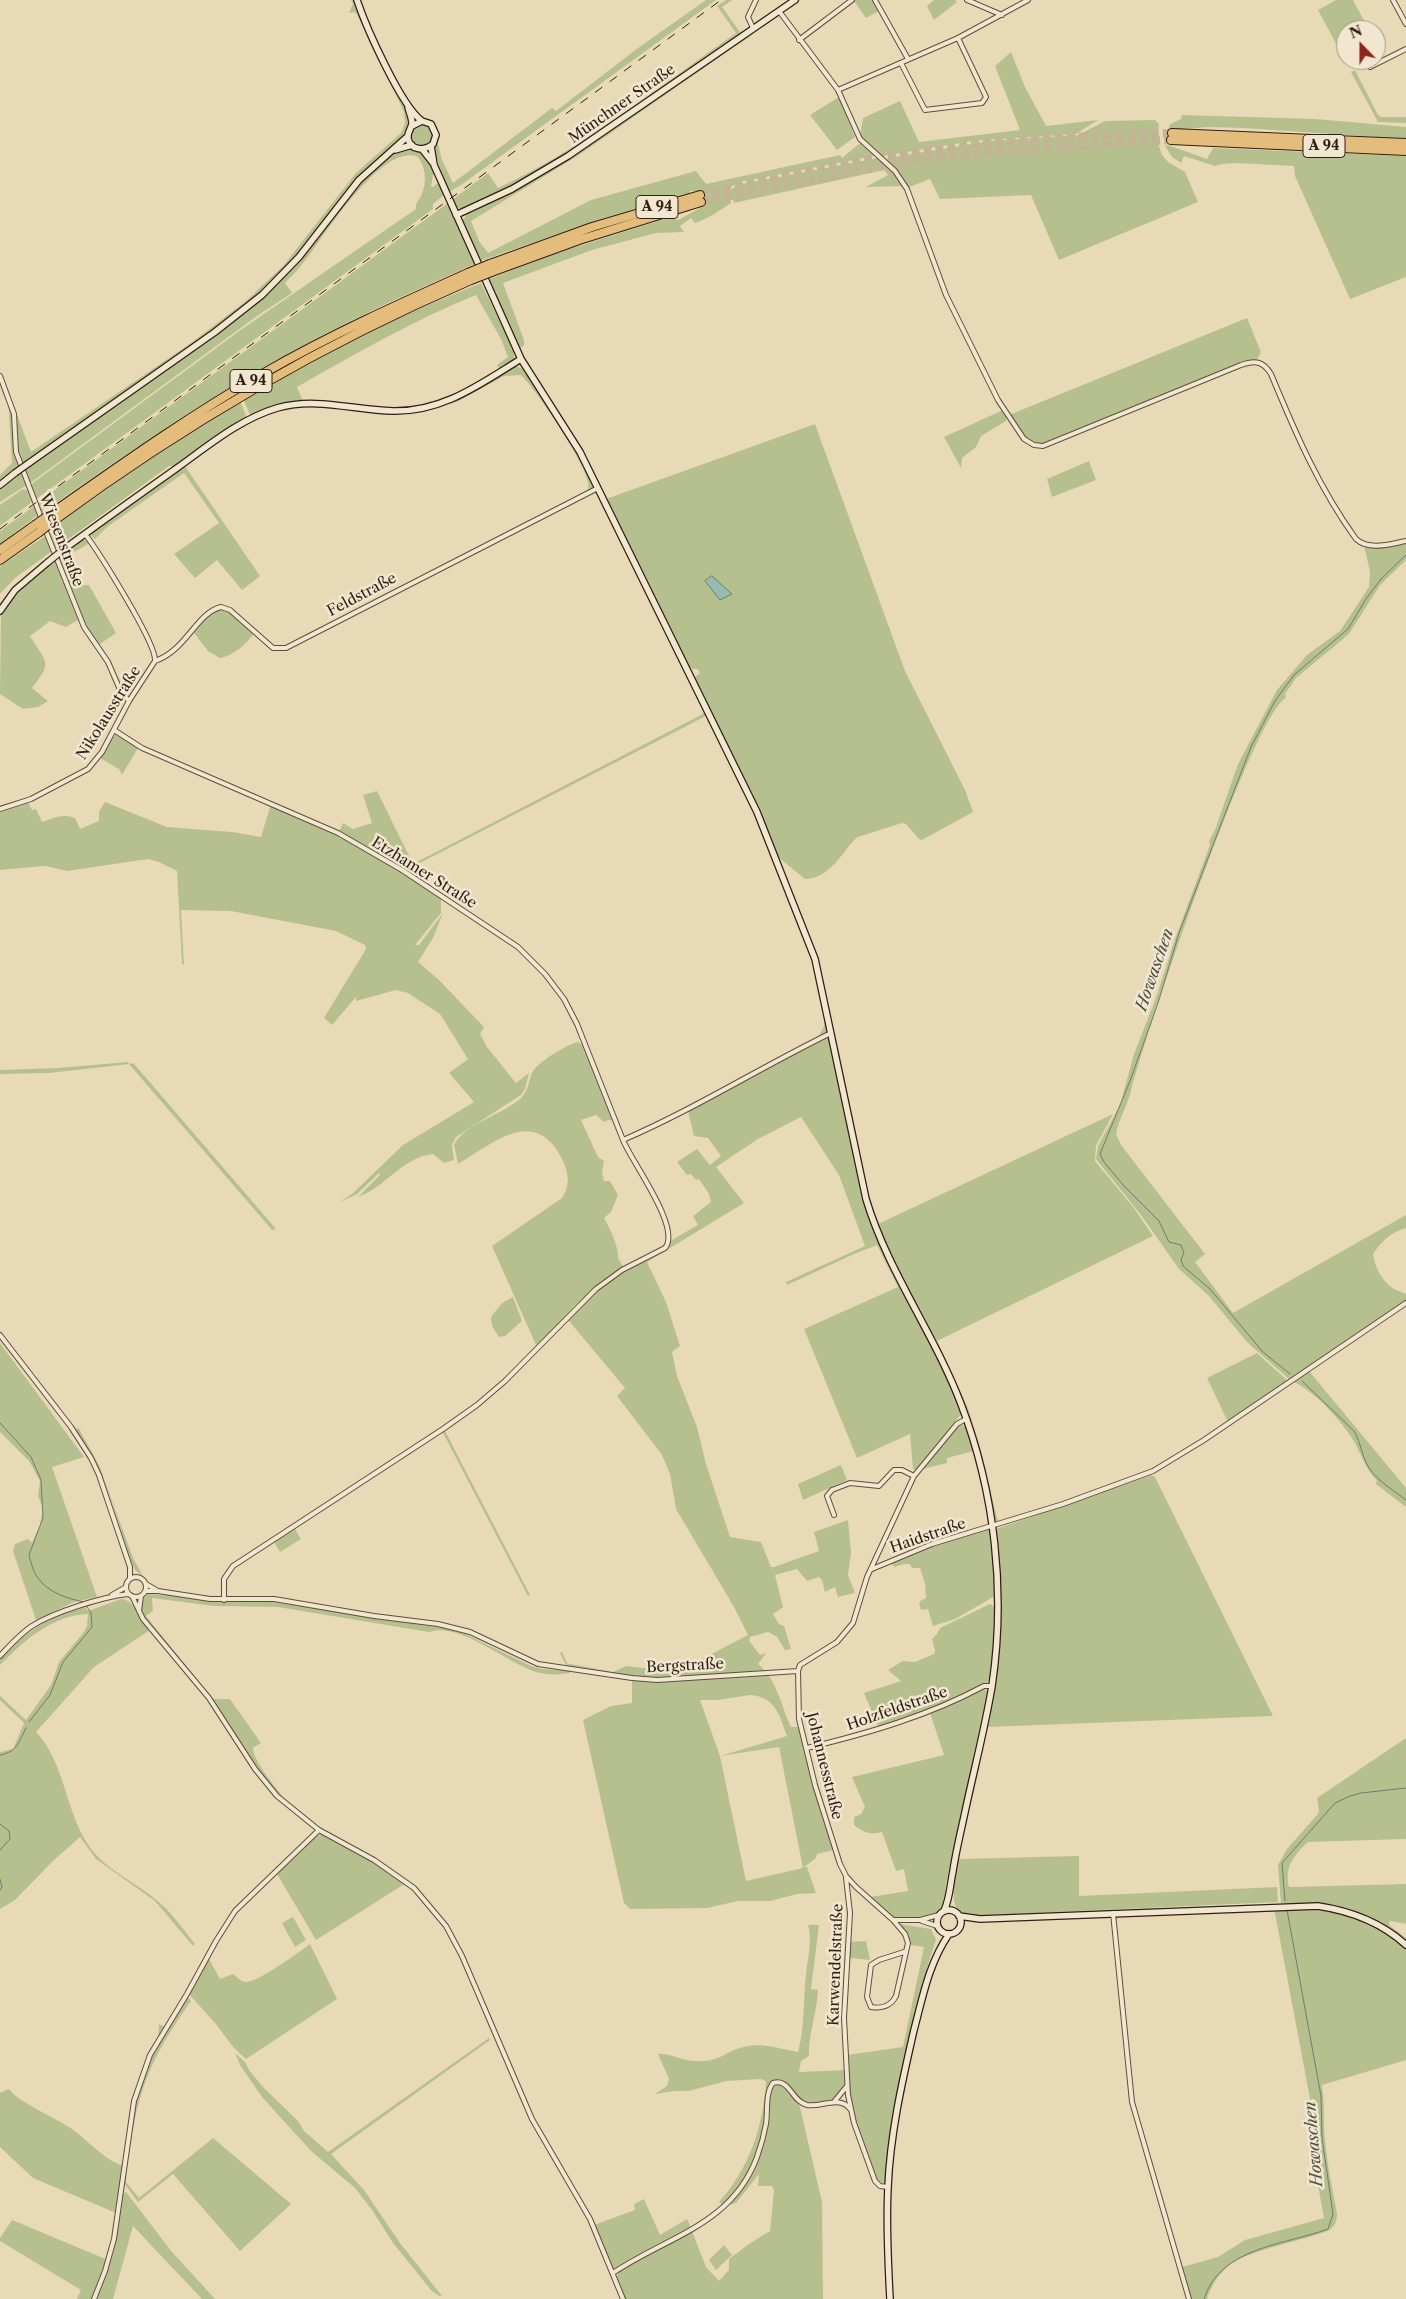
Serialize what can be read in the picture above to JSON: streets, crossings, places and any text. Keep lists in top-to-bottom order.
{
  "streets": {
    "highway": ["A 94"],
    "street": [
      "Münchner Straße",
      "Wiesenstraße",
      "Feldstraße",
      "Nikolausstraße",
      "Etzhamer Straße",
      "Haidstraße",
      "Bergstraße",
      "Holzfeldstraße",
      "Johannesstraße",
      "Karwendelstraße"
    ]
  },
  "crossings": [
    ["Wiesenstraße", "Nikolausstraße"],
    ["Feldstraße", "Nikolausstraße"],
    ["Nikolausstraße", "Etzhamer Straße"],
    ["Etzhamer Straße", "Bergstraße"],
    ["Bergstraße", "Johannesstraße"],
    ["Holzfeldstraße", "Johannesstraße"],
    ["Johannesstraße", "Karwendelstraße"]
  ],
  "water": ["Howaschen"],
  "north": "top"
}
